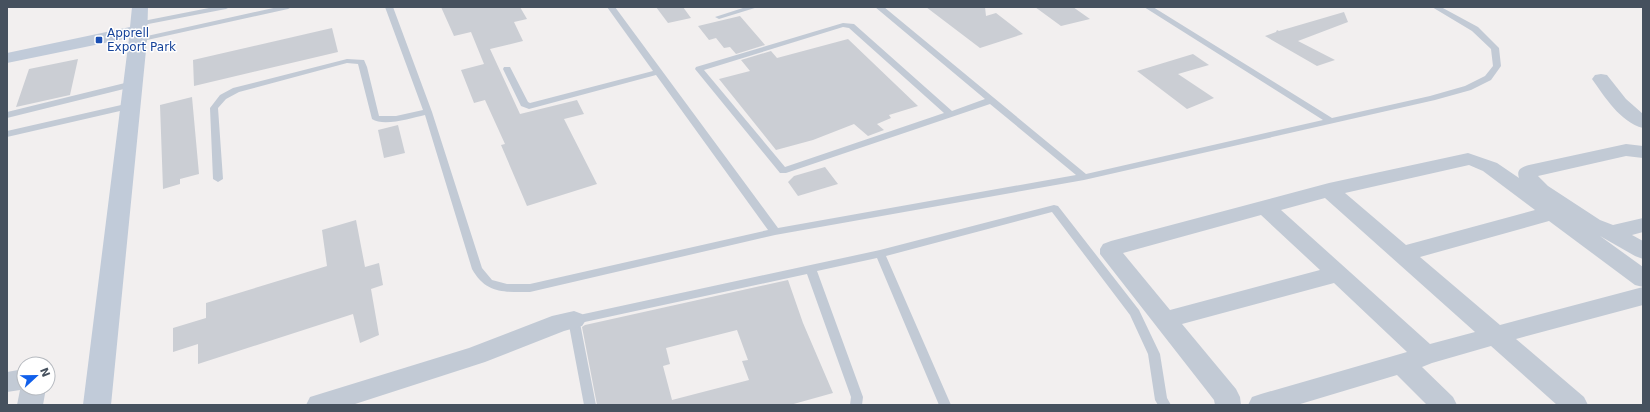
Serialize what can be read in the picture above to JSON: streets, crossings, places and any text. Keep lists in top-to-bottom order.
{
  "places": {
    "transit": ["Apprell Export Park"]
  },
  "north": "right"
}
